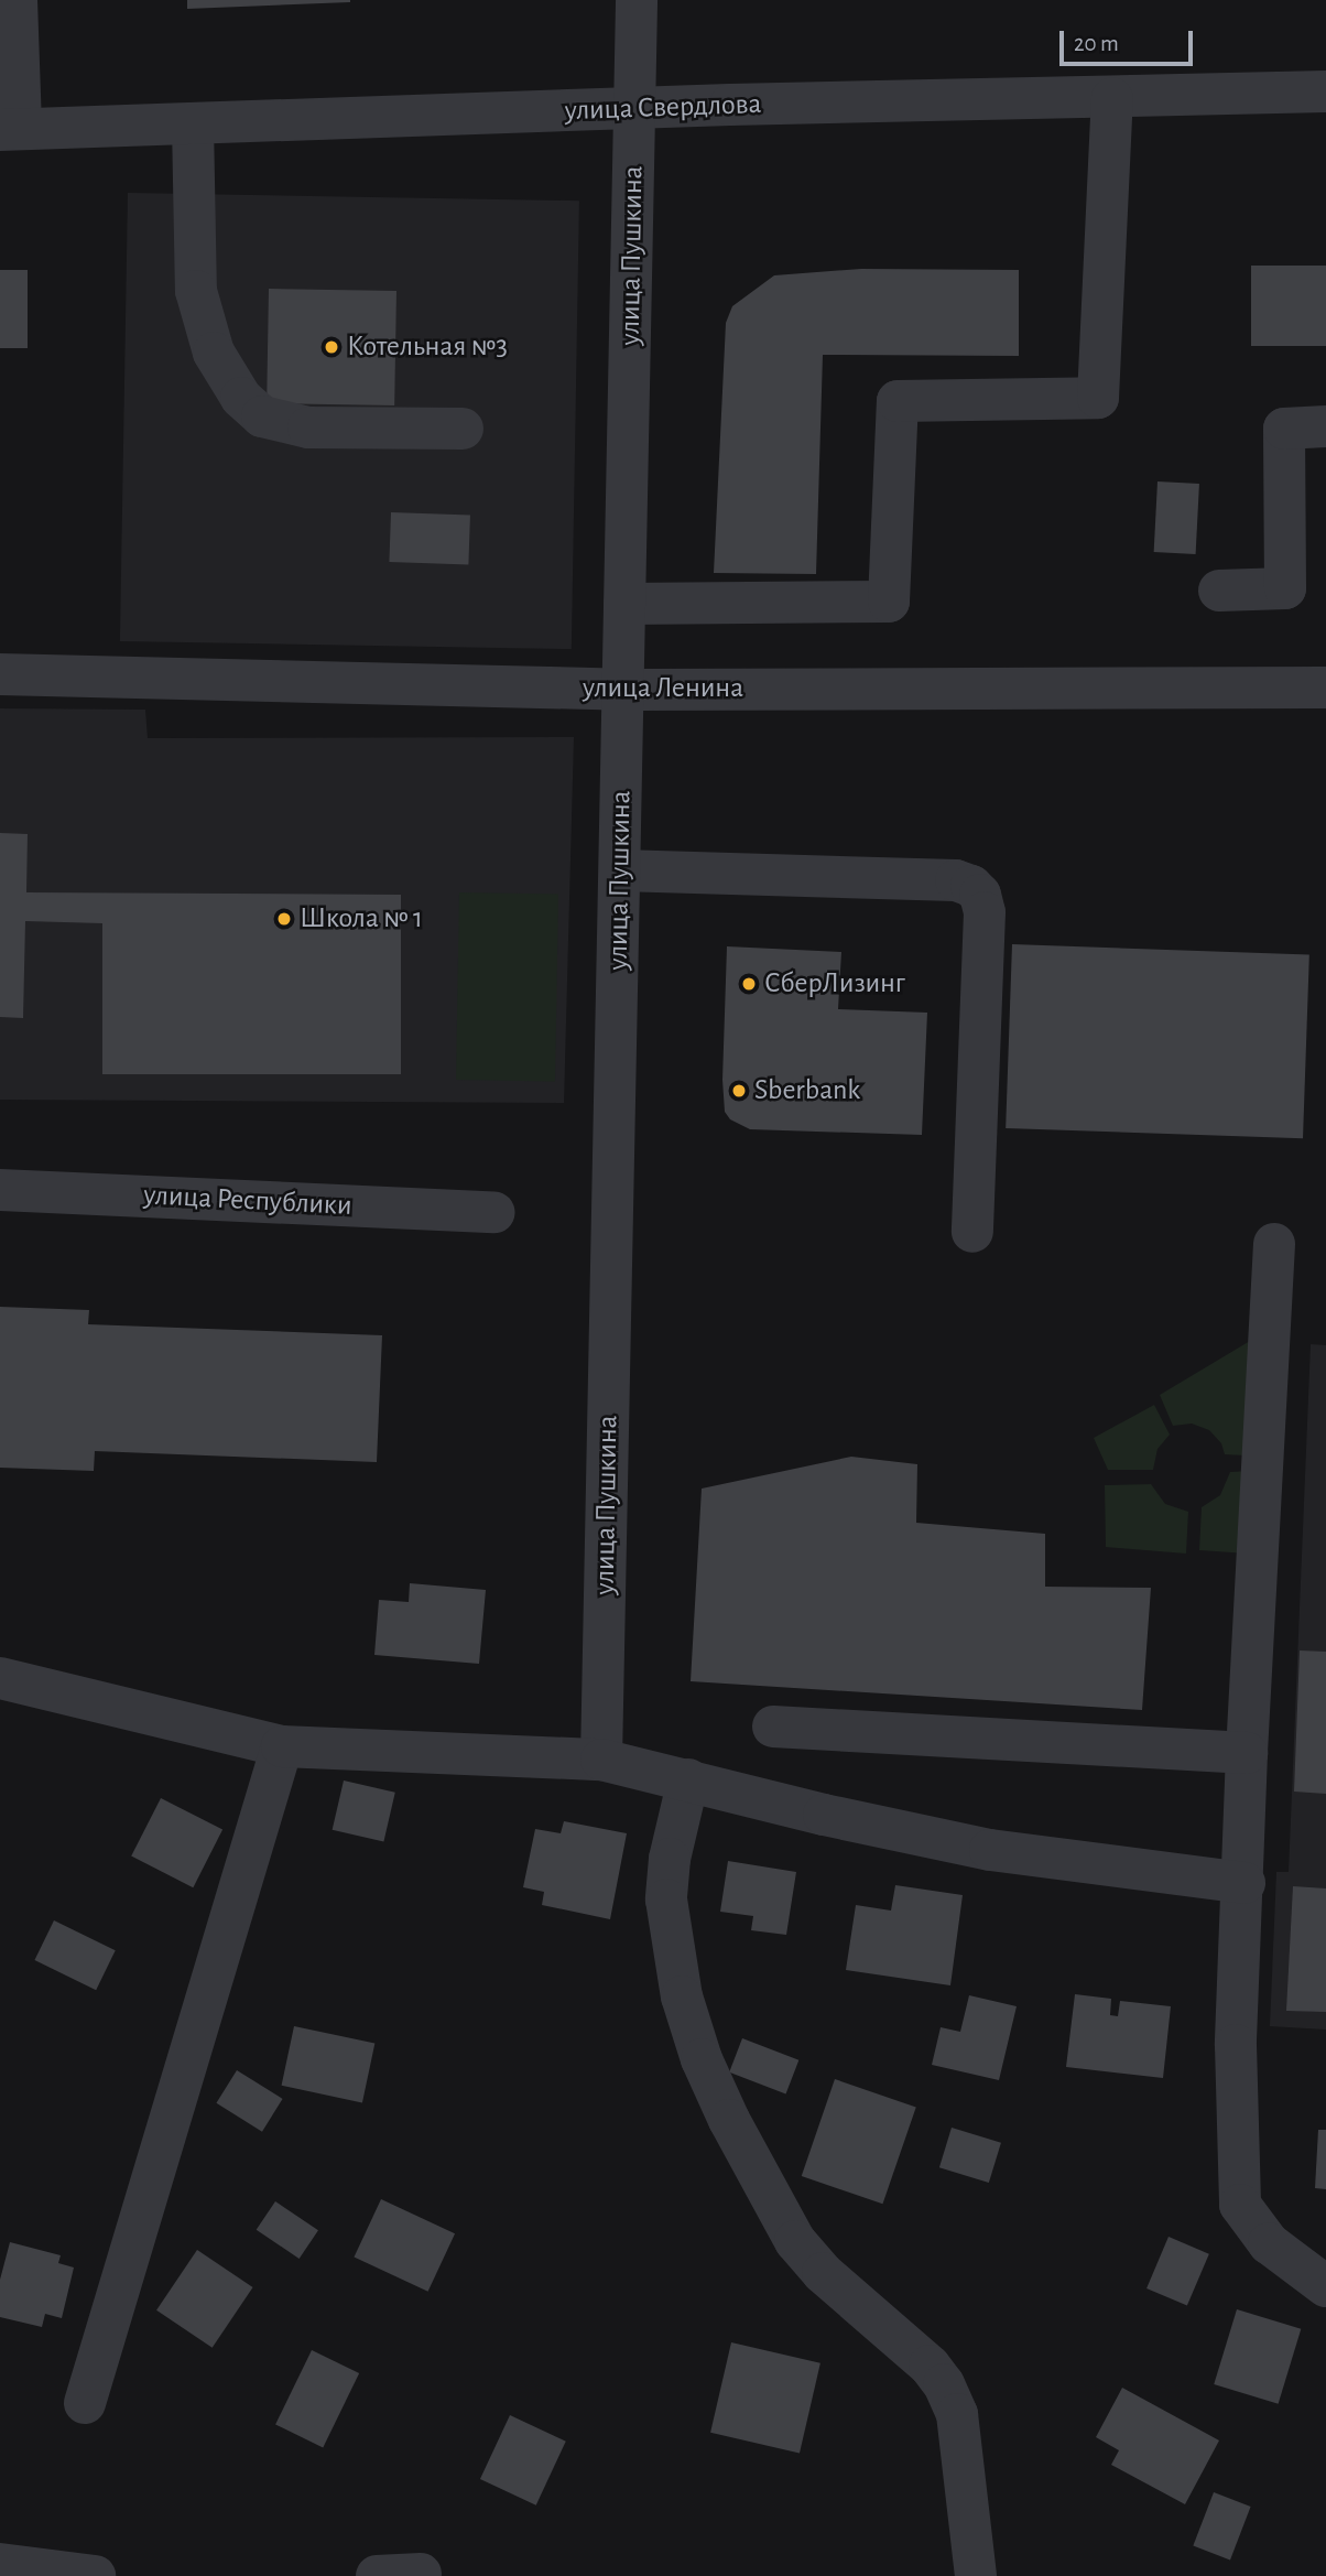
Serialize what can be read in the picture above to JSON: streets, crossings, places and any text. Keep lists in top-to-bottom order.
{
  "streets": {
    "street": [
      "улица Свердлова",
      "улица Пушкина",
      "улица Ленина",
      "улица Республики"
    ]
  },
  "crossings": [
    ["улица Свердлова", "улица Пушкина"],
    ["улица Пушкина", "улица Ленина"]
  ],
  "places": [
    "Котельная №3",
    "Школа № 1",
    "СберЛизинг",
    "Sberbank"
  ],
  "scale_bar": "20 m"
}
